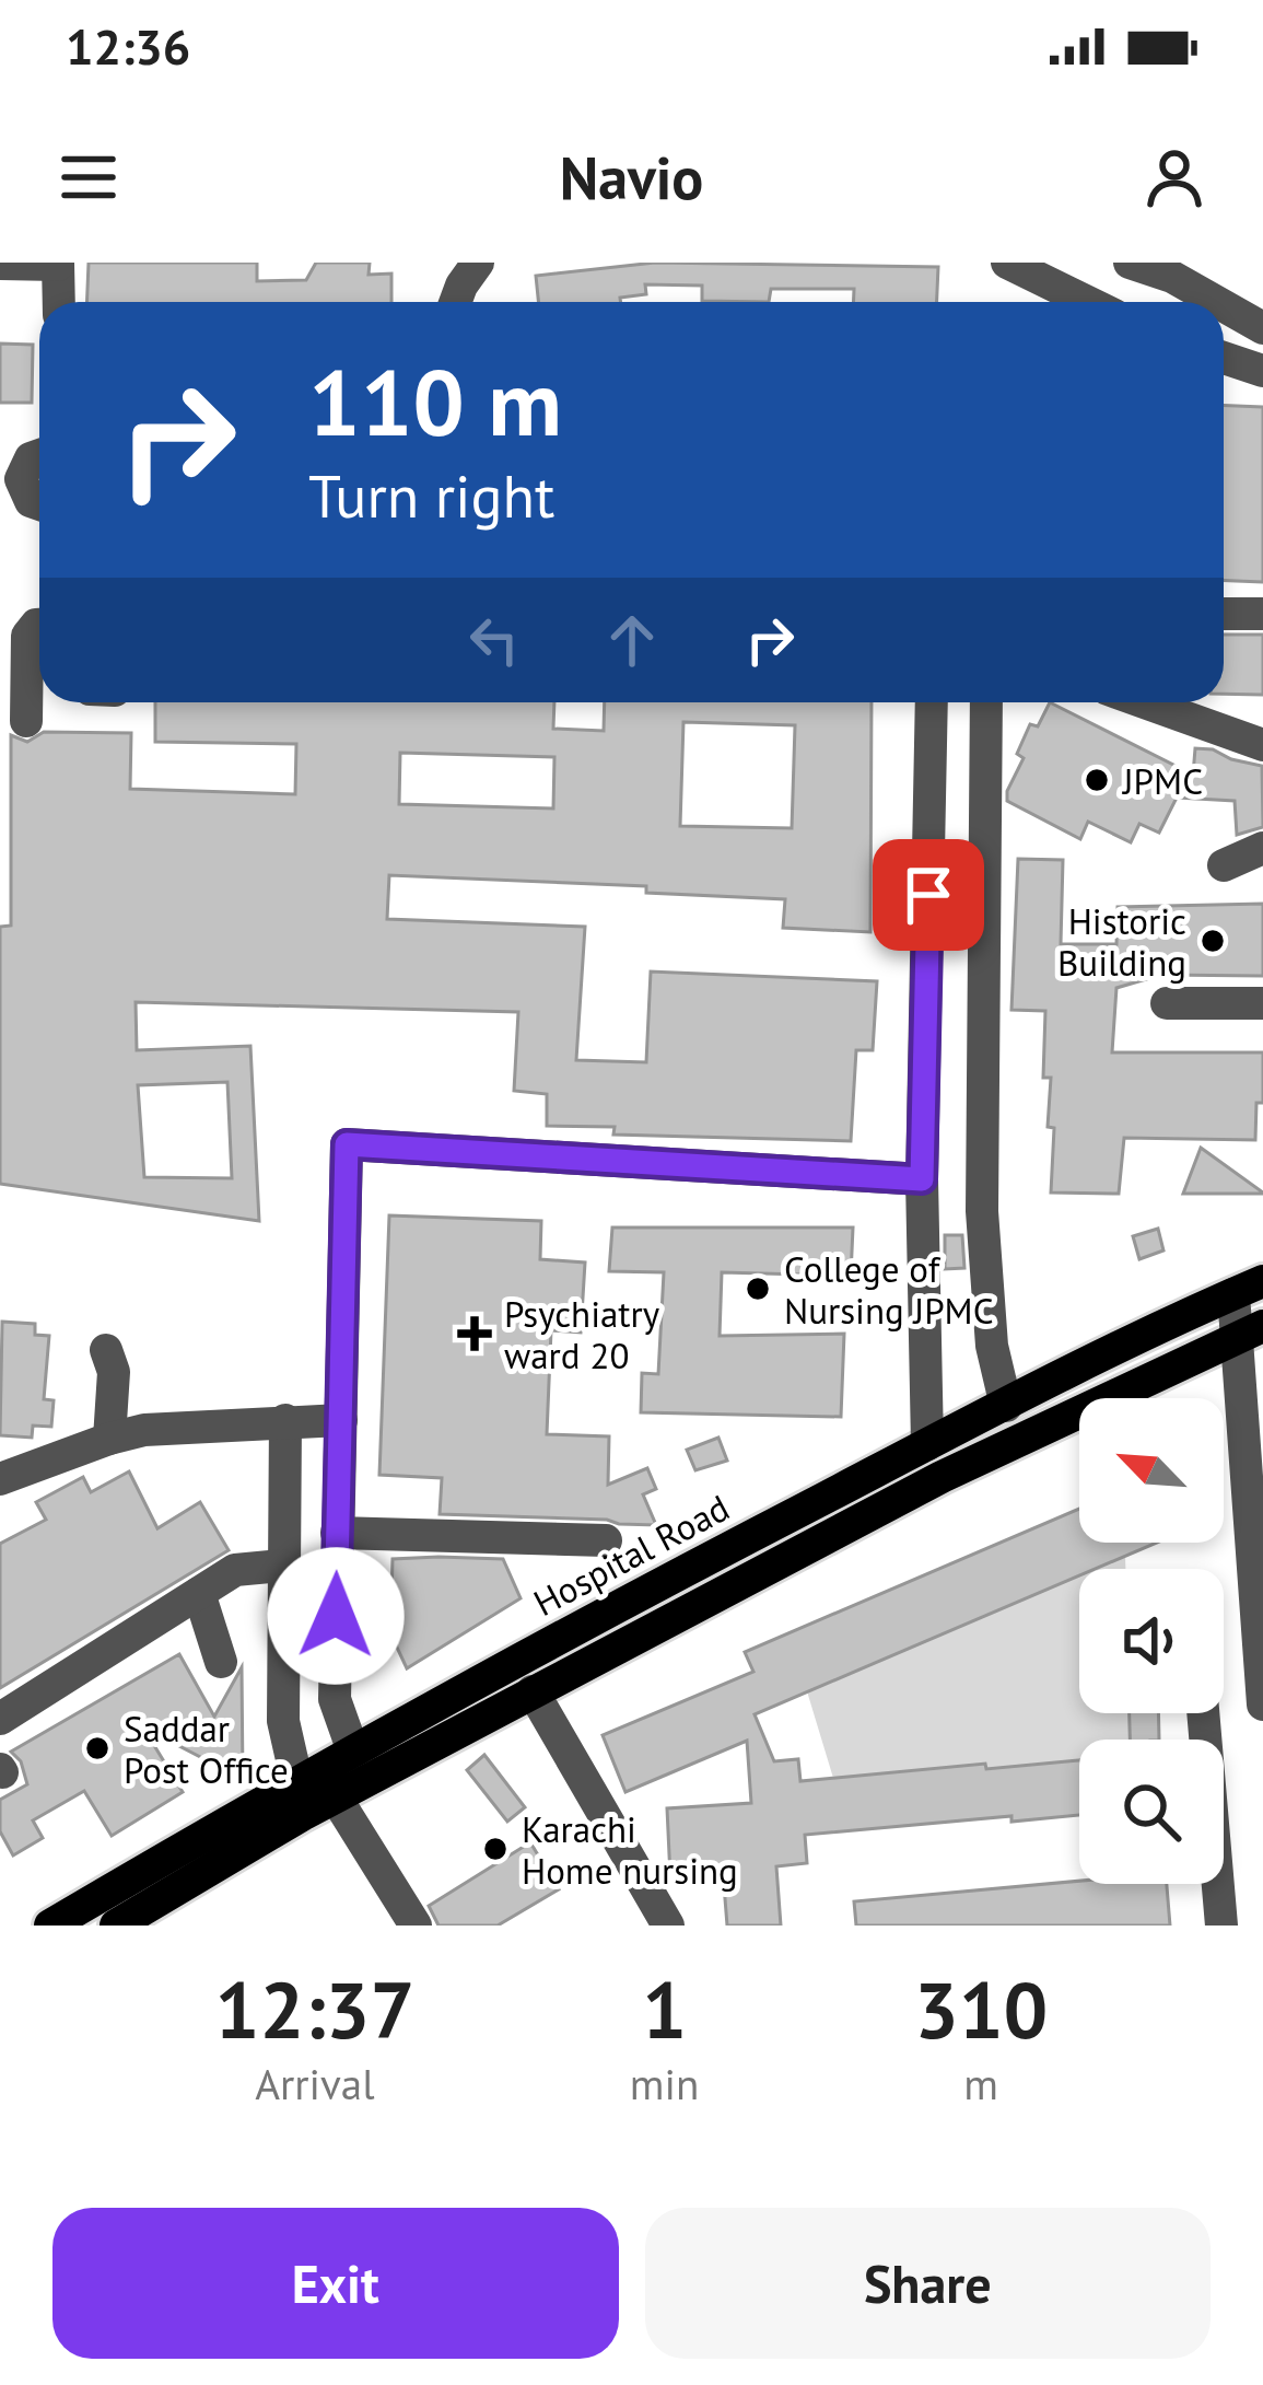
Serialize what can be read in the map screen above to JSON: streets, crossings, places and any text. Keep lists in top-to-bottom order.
{
  "streets": {
    "main road": ["Hospital Road"]
  },
  "places": {
    "other": [
      "JPMC",
      "Historic Building",
      "College of Nursing JPMC",
      "Saddar Post Office",
      "Karachi Home nursing"
    ],
    "health": ["Psychiatry ward 20"]
  },
  "north": "top left",
  "page": {
    "status": "12:36",
    "header": "Navio",
    "turn": ["110 m", "Turn right"],
    "eta": [
      "12:37",
      "Arrival",
      "1",
      "min",
      "310",
      "m"
    ],
    "buttons": ["Exit", "Share"]
  }
}
